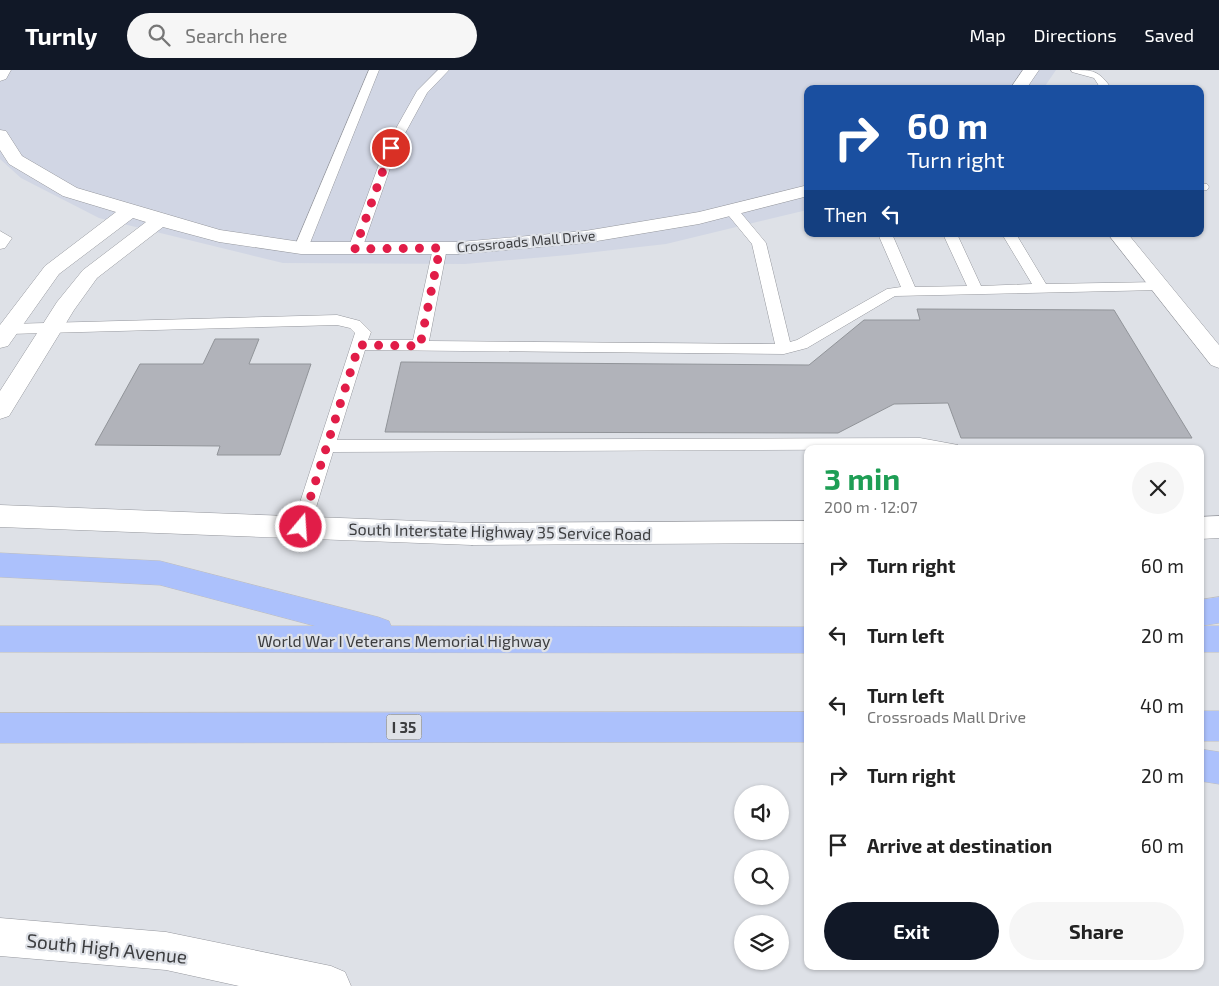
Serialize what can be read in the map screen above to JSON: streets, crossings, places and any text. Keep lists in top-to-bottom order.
{
  "streets": {
    "highway": ["World War I Veterans Memorial Highway", "I 35"],
    "street": ["Crossroads Mall Drive", "South Interstate Highway 35 Service Road", "South High Avenue"]
  },
  "page": {
    "header": "Turnly",
    "search": "Search here",
    "nav": ["Map", "Directions", "Saved"],
    "turn": ["60 m", "Turn right"],
    "then": "Then",
    "heading": ["3 min", "200 m · 12:07"],
    "list": [
      {
        "name": "Turn right",
        "value": "60 m"
      },
      {
        "name": "Turn left",
        "value": "20 m"
      },
      {
        "name": "Turn left",
        "note": "Crossroads Mall Drive",
        "value": "40 m"
      },
      {
        "name": "Turn right",
        "value": "20 m"
      },
      {
        "name": "Arrive at destination",
        "value": "60 m"
      }
    ],
    "buttons": ["Exit", "Share"]
  }
}
